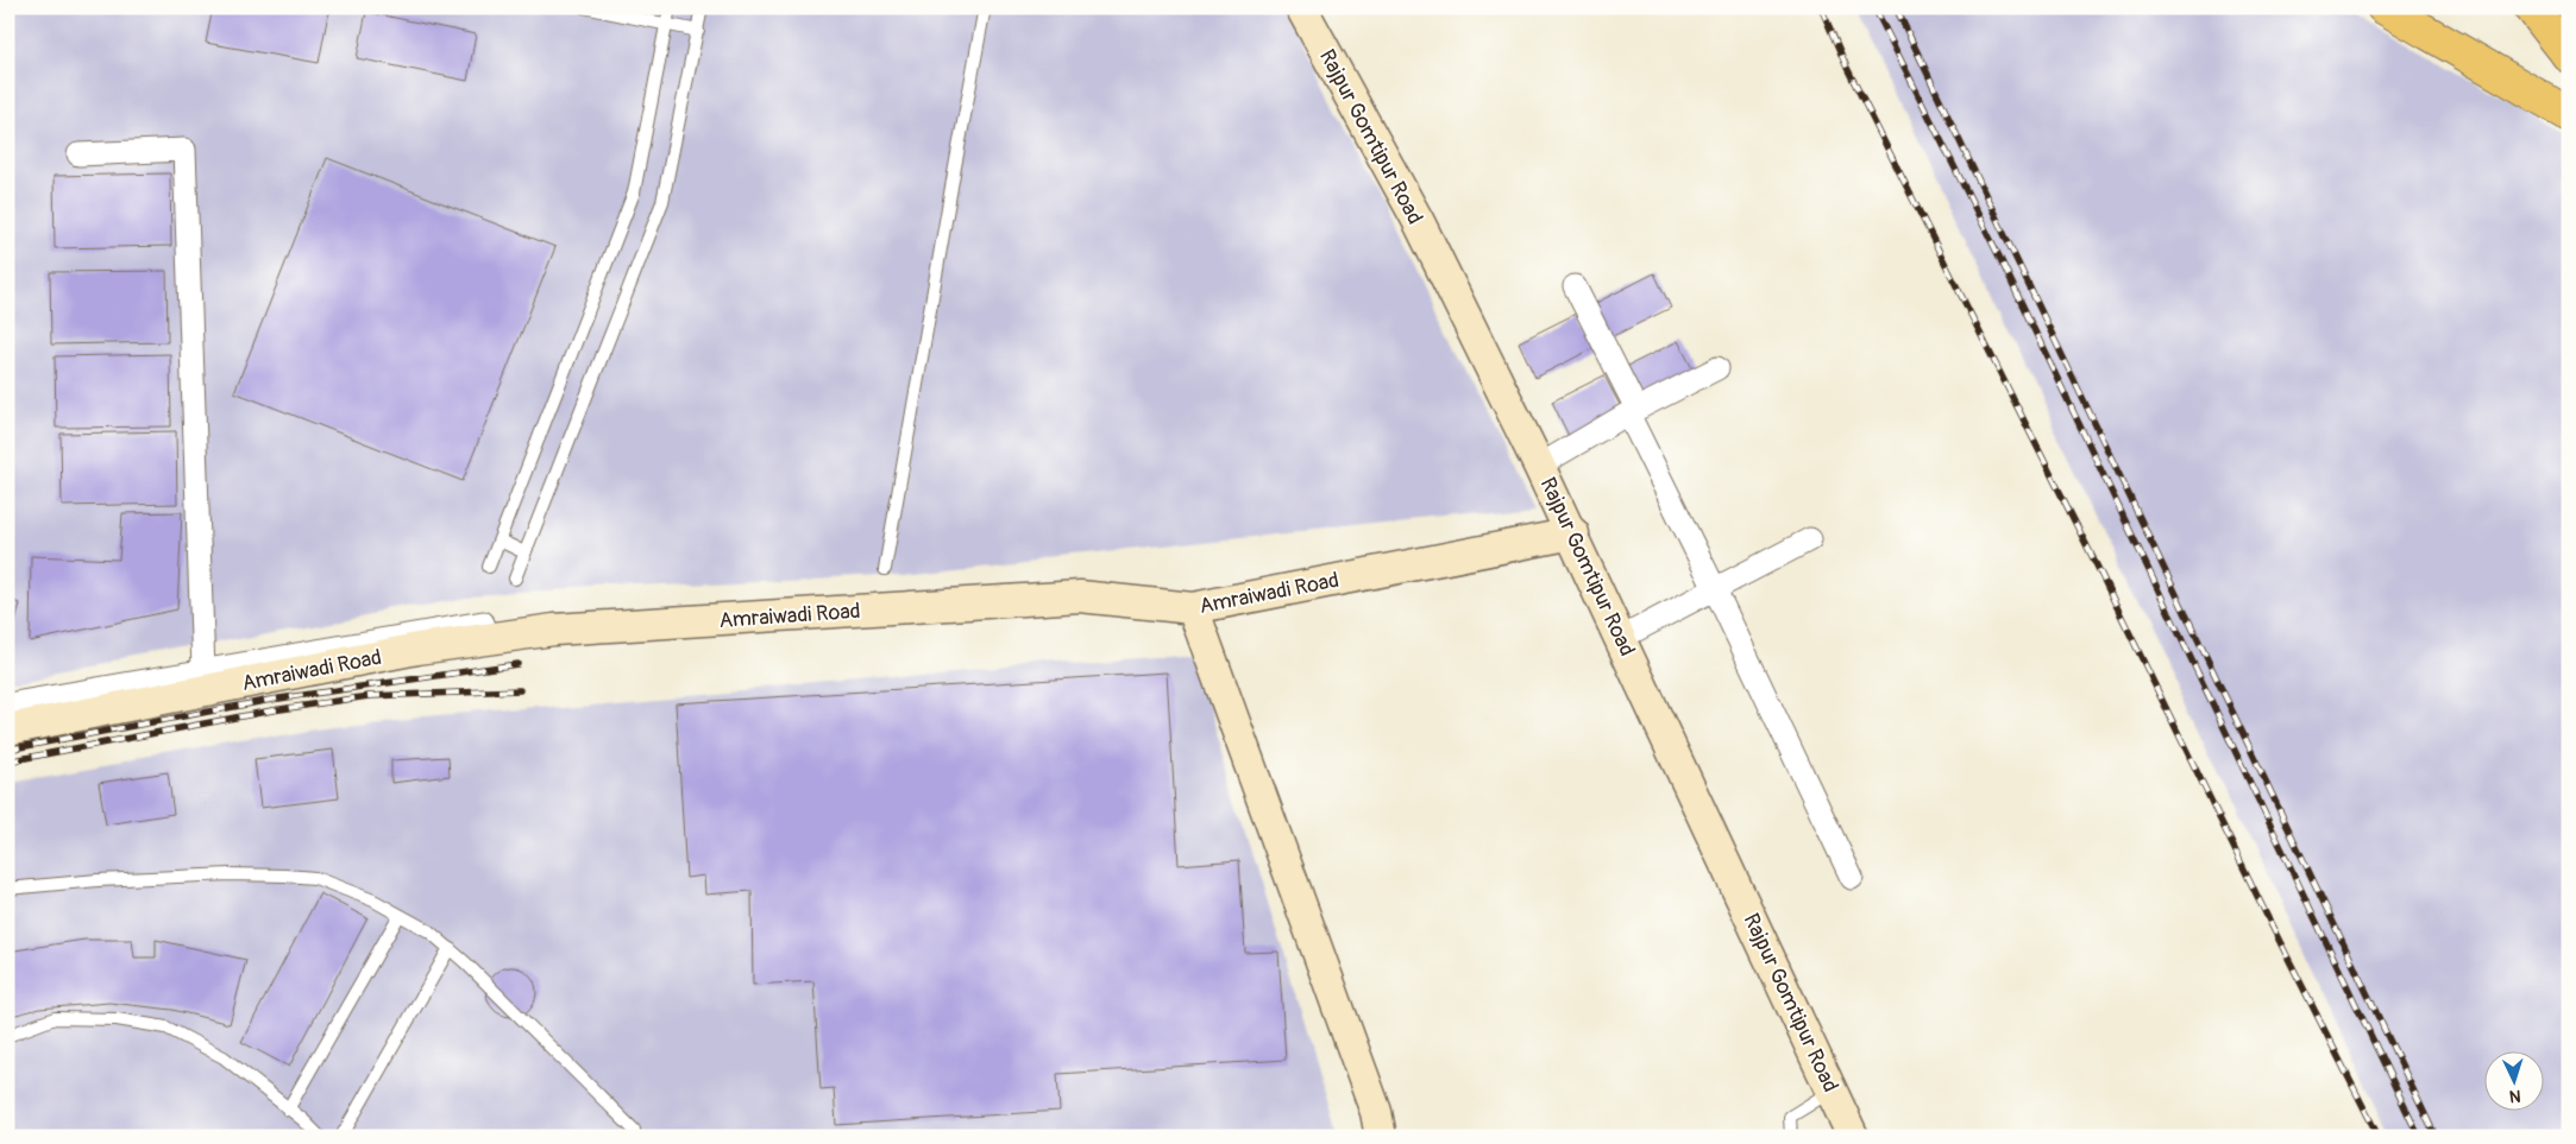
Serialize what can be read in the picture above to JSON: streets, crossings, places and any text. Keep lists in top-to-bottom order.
{
  "streets": {
    "main road": ["Rajpur Gomtipur Road", "Amraiwadi Road"]
  },
  "crossings": [
    ["Rajpur Gomtipur Road", "Amraiwadi Road"]
  ],
  "north": "bottom"
}
